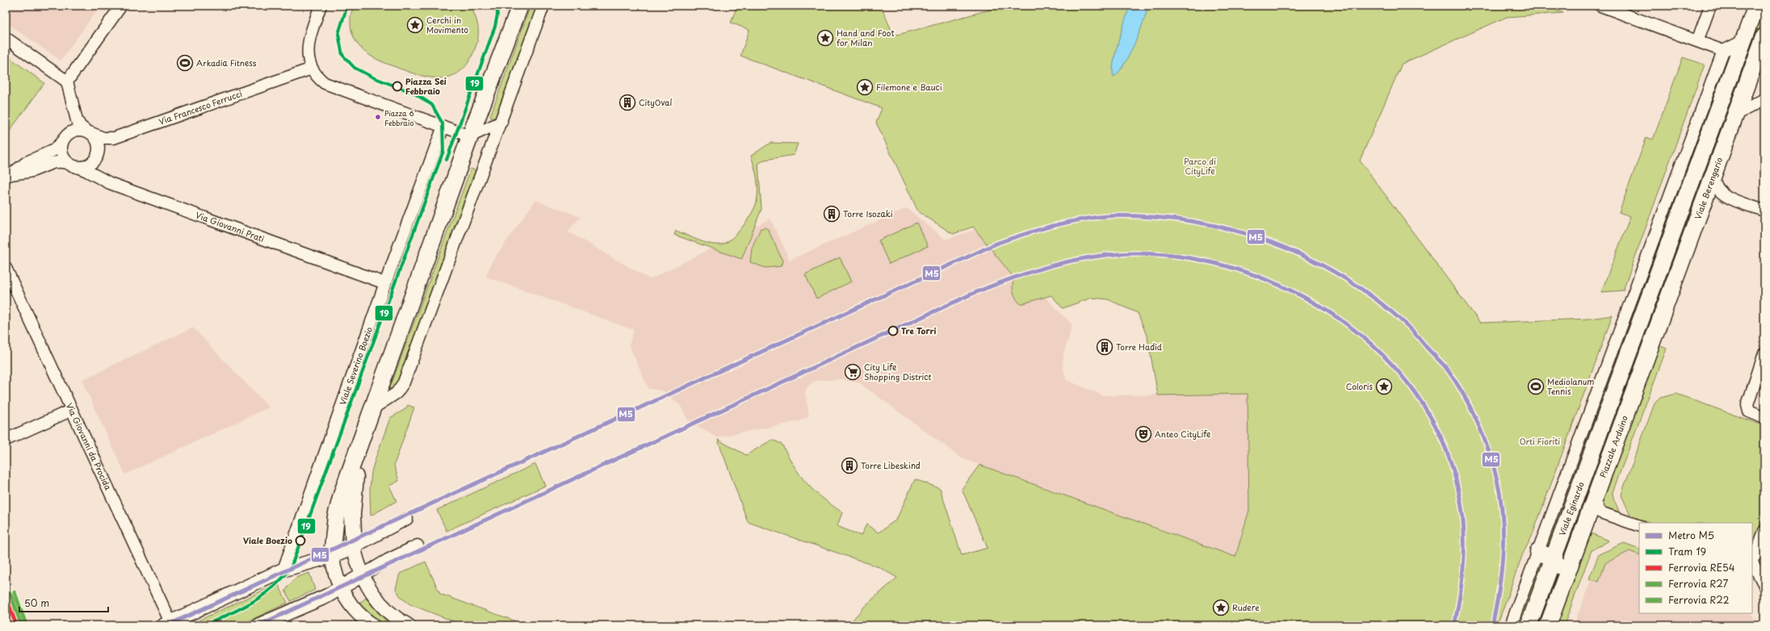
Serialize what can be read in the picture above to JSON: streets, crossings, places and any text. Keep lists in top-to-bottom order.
{
  "streets": {
    "main road": ["Viale Berengario", "Piazzale Arduino", "Viale Eginardo"],
    "street": [
      "Via Francesco Ferrucci",
      "Via Giovanni Prati",
      "Viale Severino Boezio",
      "Via Giovanni da Procida"
    ]
  },
  "crossings": [
    ["Via Francesco Ferrucci", "Via Giovanni Prati"],
    ["Viale Berengario", "Piazzale Arduino"],
    ["Via Giovanni Prati", "Viale Severino Boezio"]
  ],
  "parks": ["Parco di CityLife", "Orti Fioriti"],
  "places": {
    "place": [
      "Cerchi in Movimento",
      "Hand and Foot for Milan",
      "Filemone e Bauci",
      "Coloris",
      "Rudere"
    ],
    "sports": ["Arkadia Fitness", "Mediolanum Tennis"],
    "other": [
      "Piazza Sei Febbraio",
      "Piazza 6 Febbraio",
      "Tre Torri",
      "Viale Boezio"
    ],
    "building": [
      "CityOval",
      "Torre Isozaki",
      "Torre Hadid",
      "Torre Libeskind"
    ],
    "supermarket": ["City Life Shopping District"],
    "theatre": ["Anteo CityLife"]
  },
  "lines": [
    "tram line 19",
    "metro line M5",
    "rail line R22",
    "rail line R27",
    "rail line RE54"
  ],
  "legend": [
    "Metro M5",
    "Tram 19",
    "Ferrovia RE54",
    "Ferrovia R27",
    "Ferrovia R22"
  ],
  "scale_bar": "50 m"
}
